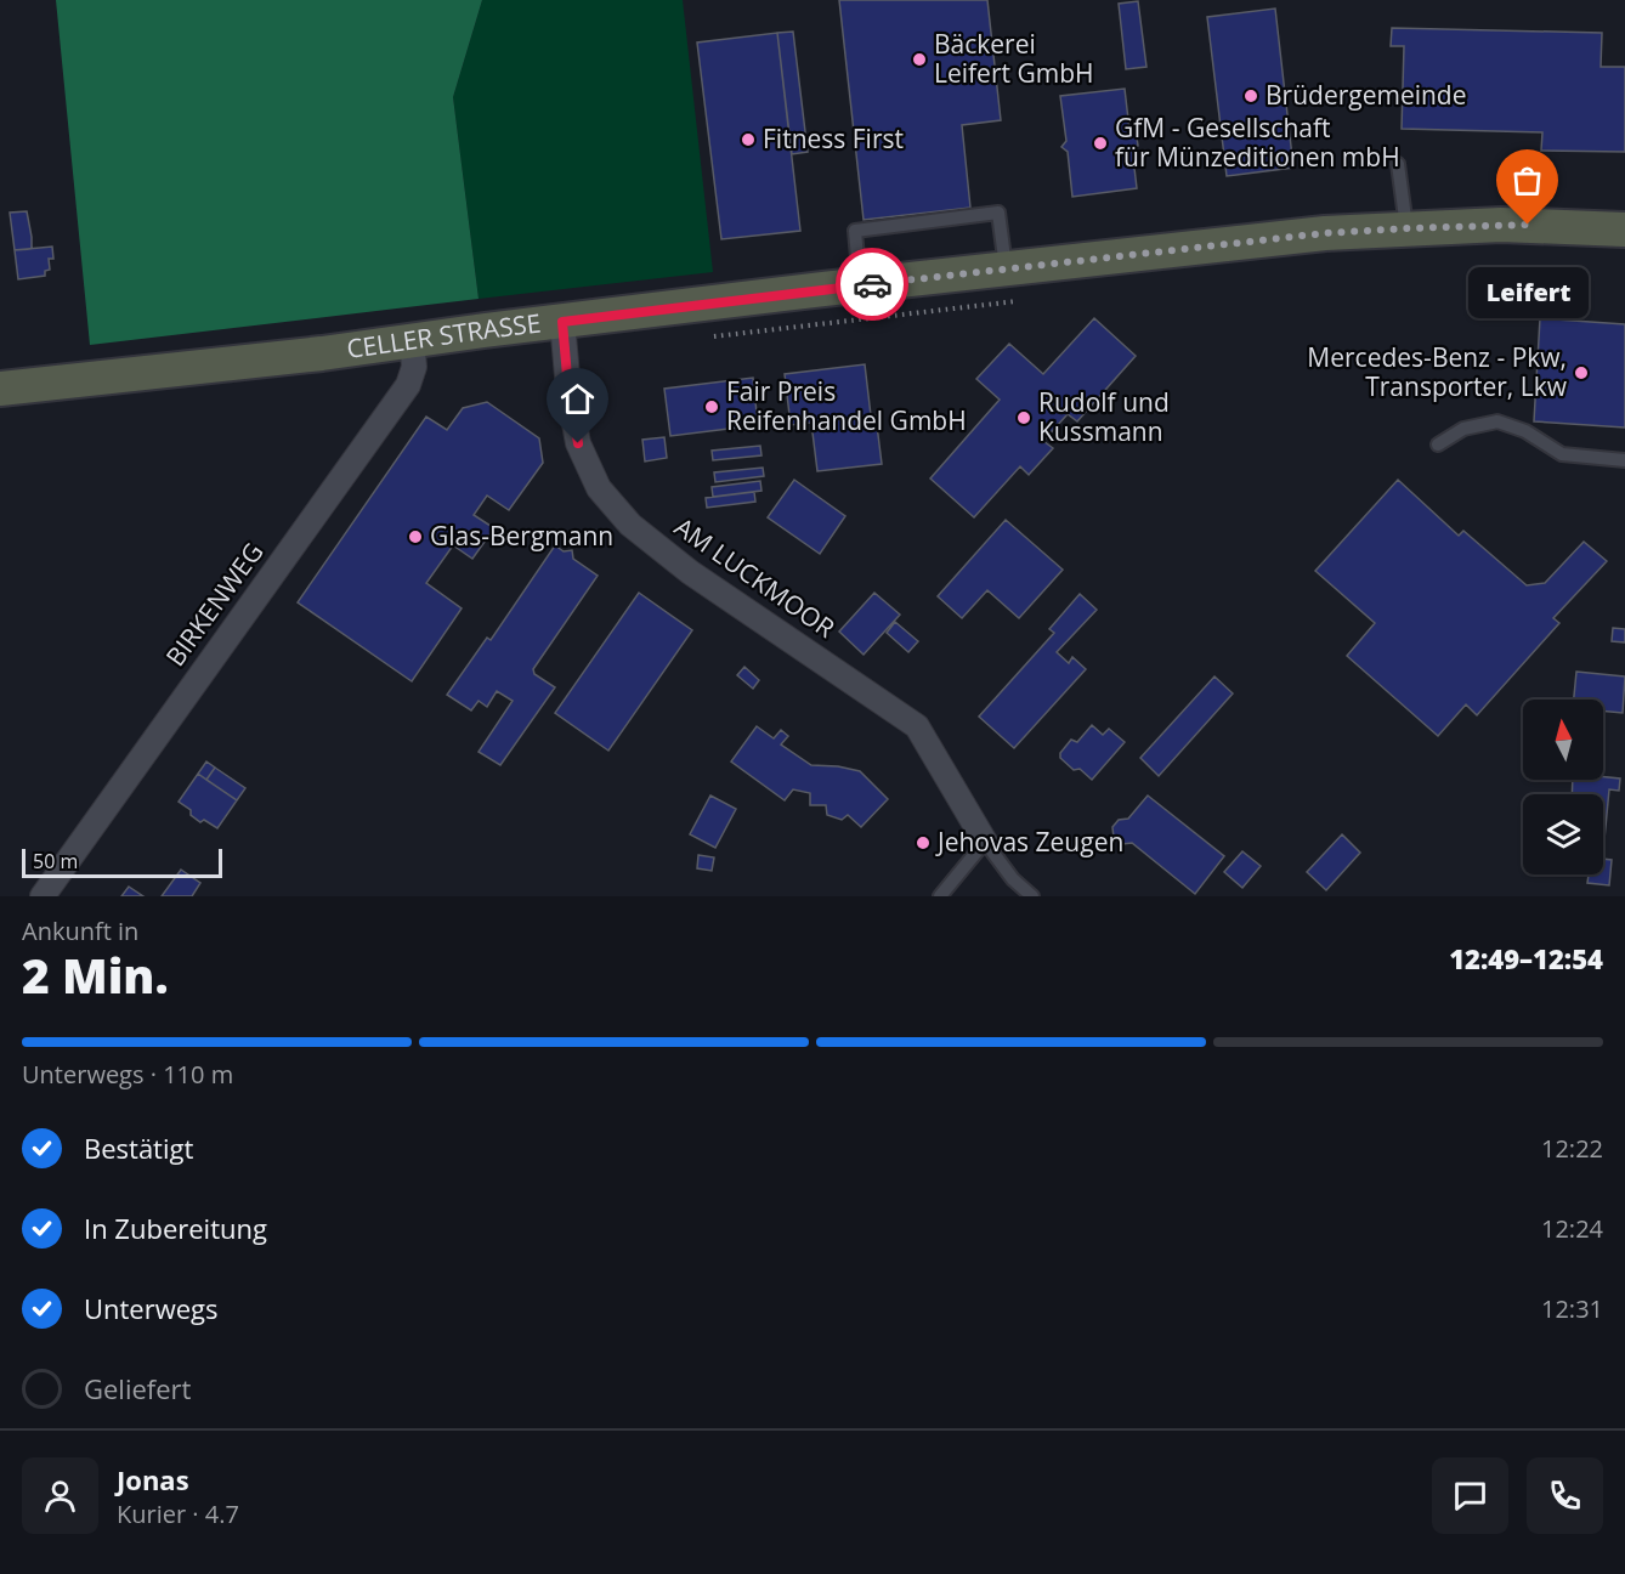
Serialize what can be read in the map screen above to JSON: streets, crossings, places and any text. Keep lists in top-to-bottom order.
{
  "streets": {
    "street": ["CELLER STRASSE", "AM LUCKMOOR", "BIRKENWEG"]
  },
  "crossings": [
    ["CELLER STRASSE", "AM LUCKMOOR"],
    ["CELLER STRASSE", "BIRKENWEG"]
  ],
  "places": [
    "Bäckerei Leifert GmbH",
    "Brüdergemeinde",
    "Fitness First",
    "GfM - Gesellschaft für Münzeditionen mbH",
    "Leifert",
    "Mercedes-Benz - Pkw, Transporter, Lkw",
    "Fair Preis Reifenhandel GmbH",
    "Rudolf und Kussmann",
    "Glas-Bergmann",
    "Jehovas Zeugen"
  ],
  "scale_bar": "50 m",
  "north": "top",
  "page": {
    "bubble": "Leifert",
    "scale": "50 m",
    "heading": ["2 Min.", "Ankunft in", "12:49–12:54"],
    "panel": ["Jonas", "Kurier · 4.7"],
    "bar": "Unterwegs · 110 m",
    "list": [
      ["Bestätigt", "12:22"],
      ["In Zubereitung", "12:24"],
      ["Unterwegs", "12:31"],
      "Geliefert"
    ]
  }
}
